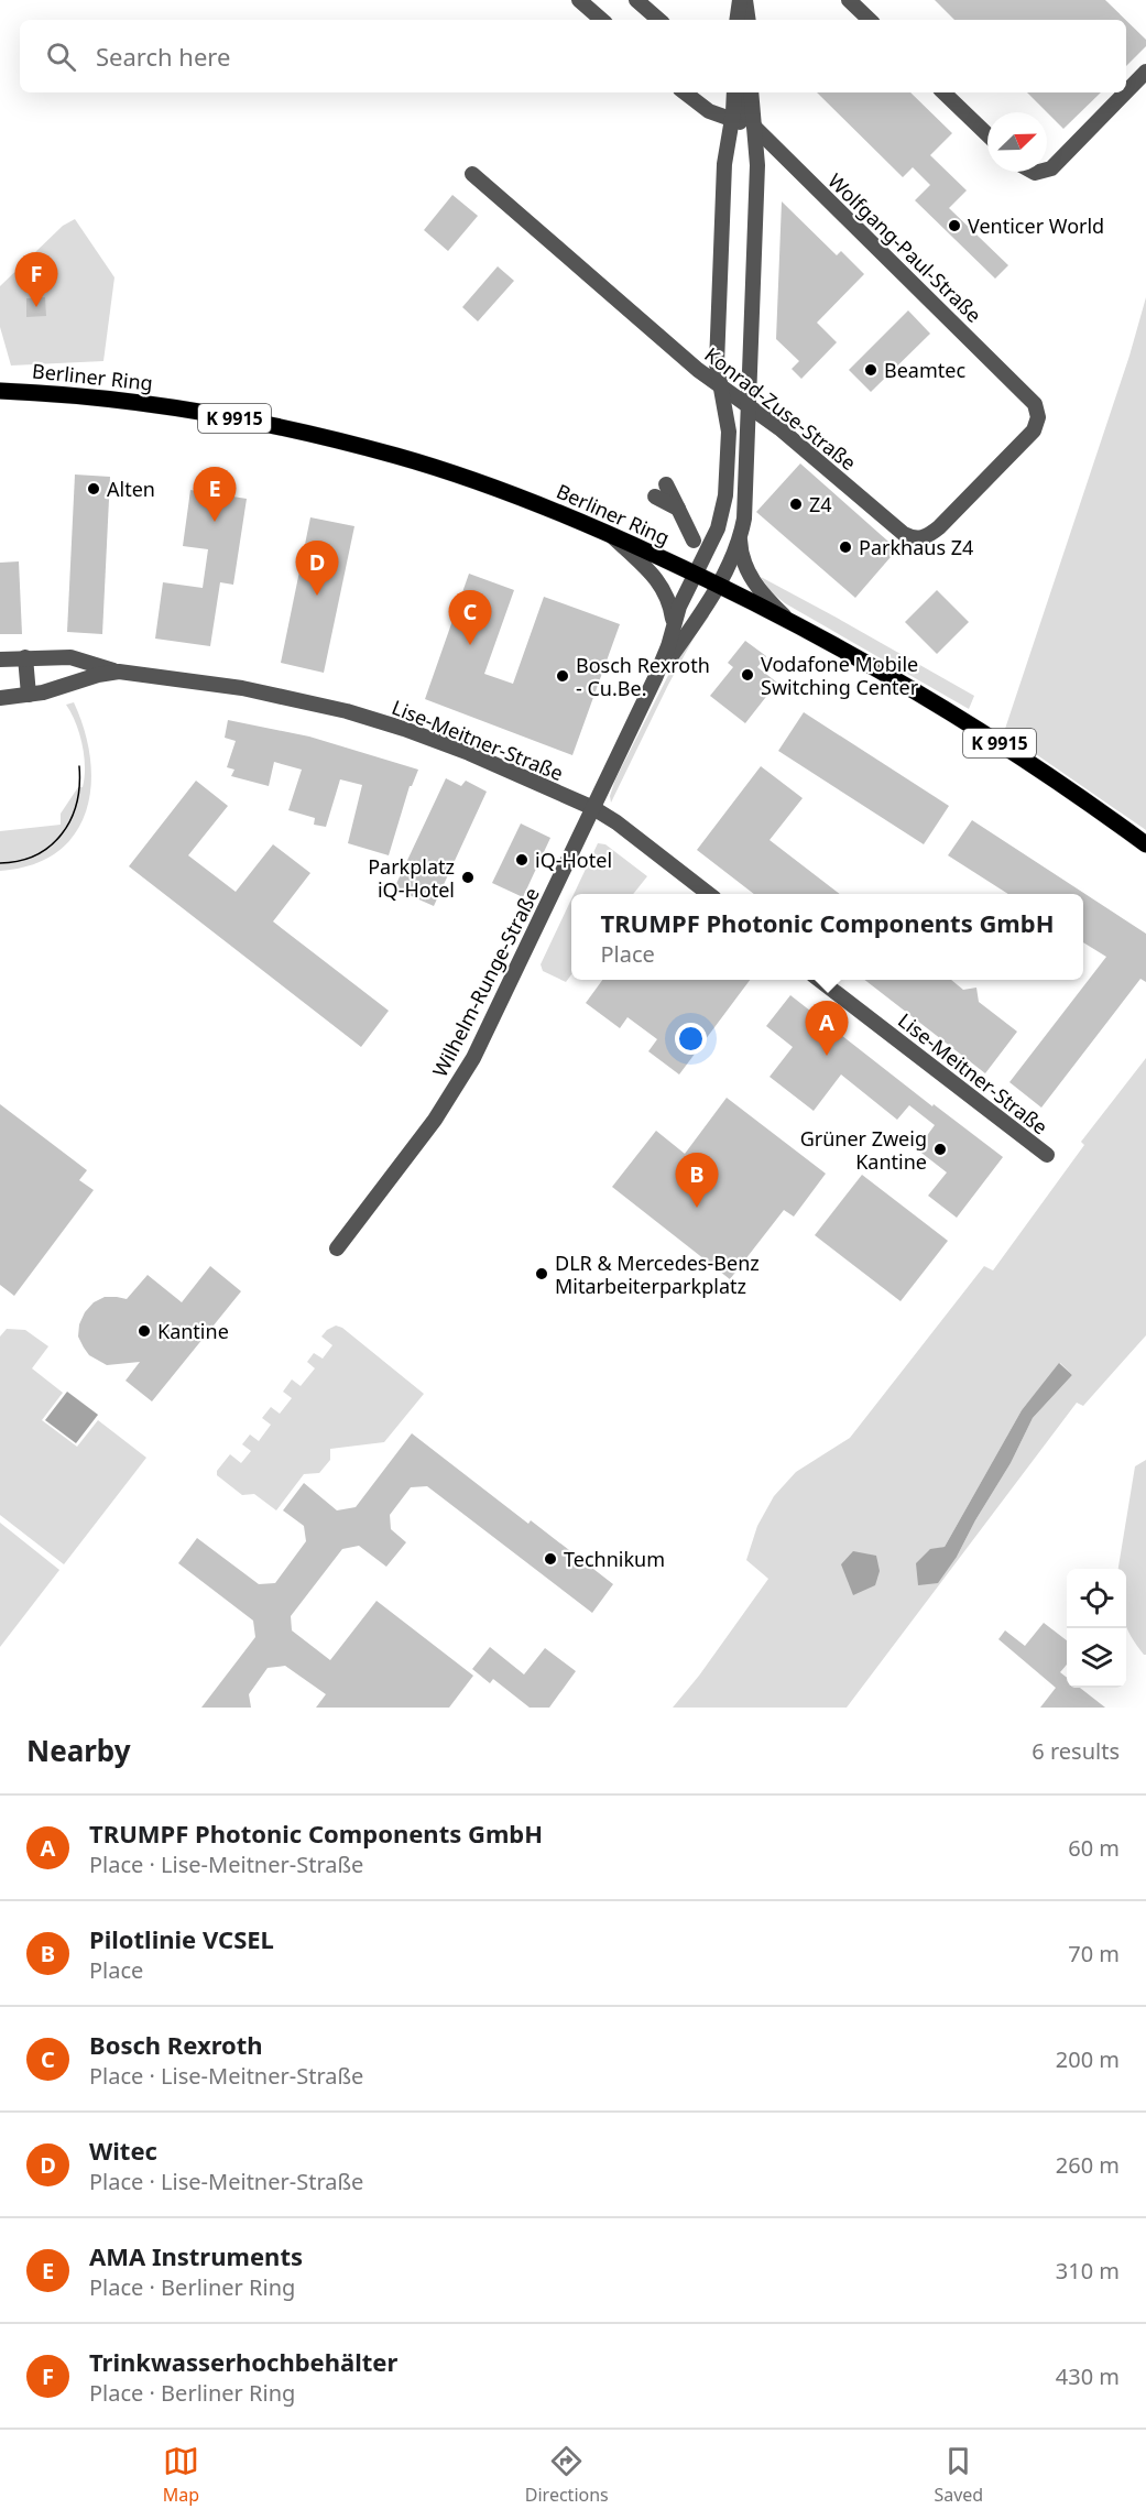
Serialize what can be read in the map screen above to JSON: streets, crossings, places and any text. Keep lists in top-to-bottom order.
{
  "streets": {
    "main road": ["Berliner Ring", "K 9915"],
    "street": [
      "Wolfgang-Paul-Straße",
      "Konrad-Zuse-Straße",
      "Lise-Meitner-Straße",
      "Wilhelm-Runge-Straße"
    ]
  },
  "crossings": [
    ["Wolfgang-Paul-Straße", "Konrad-Zuse-Straße"],
    ["Wolfgang-Paul-Straße", "Wilhelm-Runge-Straße"],
    ["Berliner Ring", "Wilhelm-Runge-Straße"],
    ["Konrad-Zuse-Straße", "Wilhelm-Runge-Straße"],
    ["Lise-Meitner-Straße", "Wilhelm-Runge-Straße"]
  ],
  "places": [
    "Venticer World",
    "Beamtec",
    "Alten",
    "Z4",
    "Parkhaus Z4",
    "Vodafone Mobile Switching Center",
    "Bosch Rexroth - Cu.Be.",
    "iQ-Hotel",
    "Parkplatz iQ-Hotel",
    "Grüner Zweig Kantine",
    "DLR & Mercedes-Benz Mitarbeiterparkplatz",
    "Kantine",
    "Technikum"
  ],
  "north": "top right",
  "page": {
    "search": "Search here",
    "pins": [
      "F",
      "E",
      "D",
      "C",
      "A",
      "B"
    ],
    "popup": ["TRUMPF Photonic Components GmbH", "Place"],
    "heading": ["Nearby", "6 results"],
    "list": [
      {
        "mark": "A",
        "name": "TRUMPF Photonic Components GmbH",
        "note": "Place · Lise-Meitner-Straße",
        "value": "60 m"
      },
      {
        "mark": "B",
        "name": "Pilotlinie VCSEL",
        "note": "Place",
        "value": "70 m"
      },
      {
        "mark": "C",
        "name": "Bosch Rexroth",
        "note": "Place · Lise-Meitner-Straße",
        "value": "200 m"
      },
      {
        "mark": "D",
        "name": "Witec",
        "note": "Place · Lise-Meitner-Straße",
        "value": "260 m"
      },
      {
        "mark": "E",
        "name": "AMA Instruments",
        "note": "Place · Berliner Ring",
        "value": "310 m"
      },
      {
        "mark": "F",
        "name": "Trinkwasserhochbehälter",
        "note": "Place · Berliner Ring",
        "value": "430 m"
      }
    ],
    "nav": ["Map", "Directions", "Saved"]
  }
}
